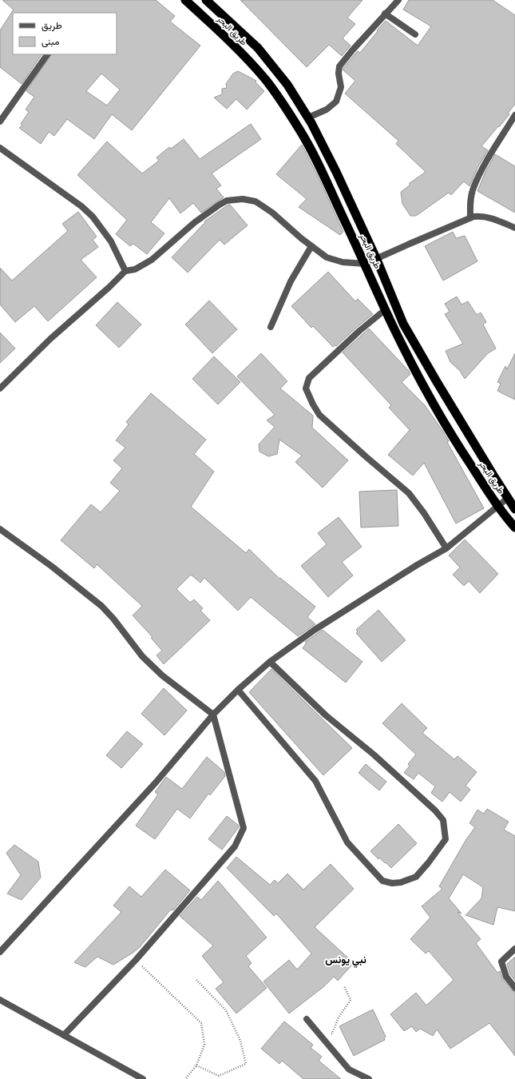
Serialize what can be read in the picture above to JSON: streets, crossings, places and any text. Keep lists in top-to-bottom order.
{
  "streets": {
    "highway": ["طريق البحر"]
  },
  "districts": ["نبي يونس"],
  "legend": ["طريق", "مبنى"]
}
